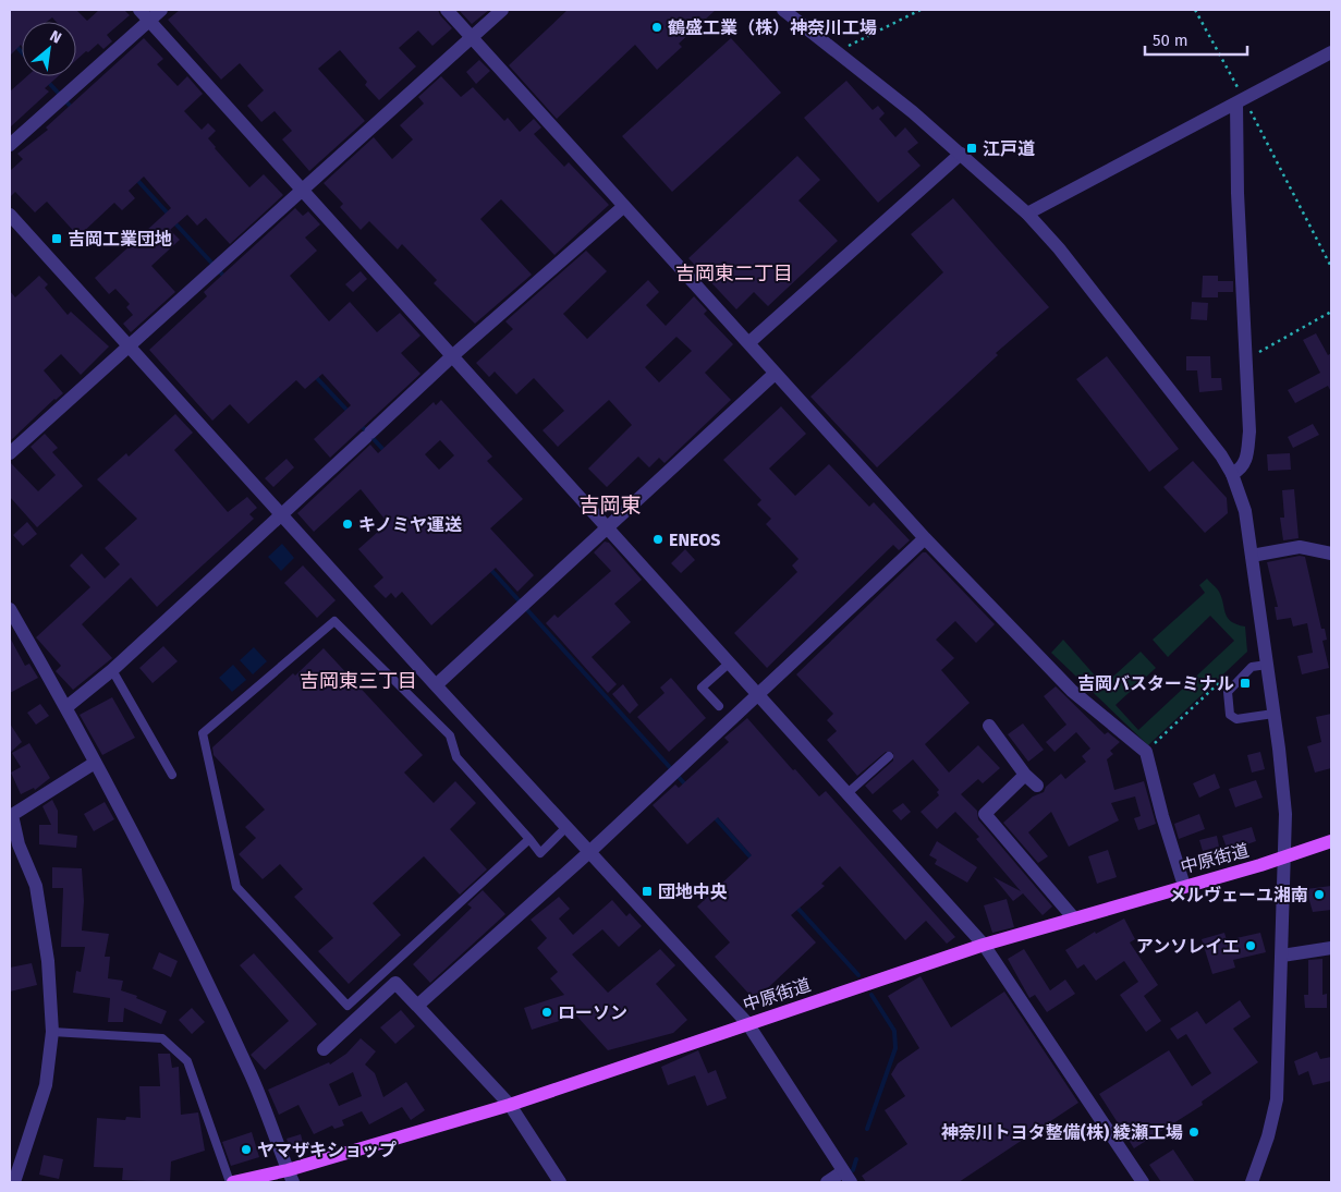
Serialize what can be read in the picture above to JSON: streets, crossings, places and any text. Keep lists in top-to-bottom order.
{
  "streets": {
    "main road": ["中原街道"]
  },
  "districts": ["吉岡東二丁目", "吉岡東", "吉岡東三丁目"],
  "places": {
    "other": [
      "鶴盛工業（株）神奈川工場",
      "キノミヤ運送",
      "ENEOS",
      "メルヴェーユ湘南",
      "アンソレイエ",
      "ローソン",
      "神奈川トヨタ整備(株) 綾瀬工場",
      "ヤマザキショップ"
    ],
    "transit": [
      "江戸道",
      "吉岡工業団地",
      "吉岡バスターミナル",
      "団地中央"
    ]
  },
  "scale_bar": "50 m",
  "north": "top right"
}
